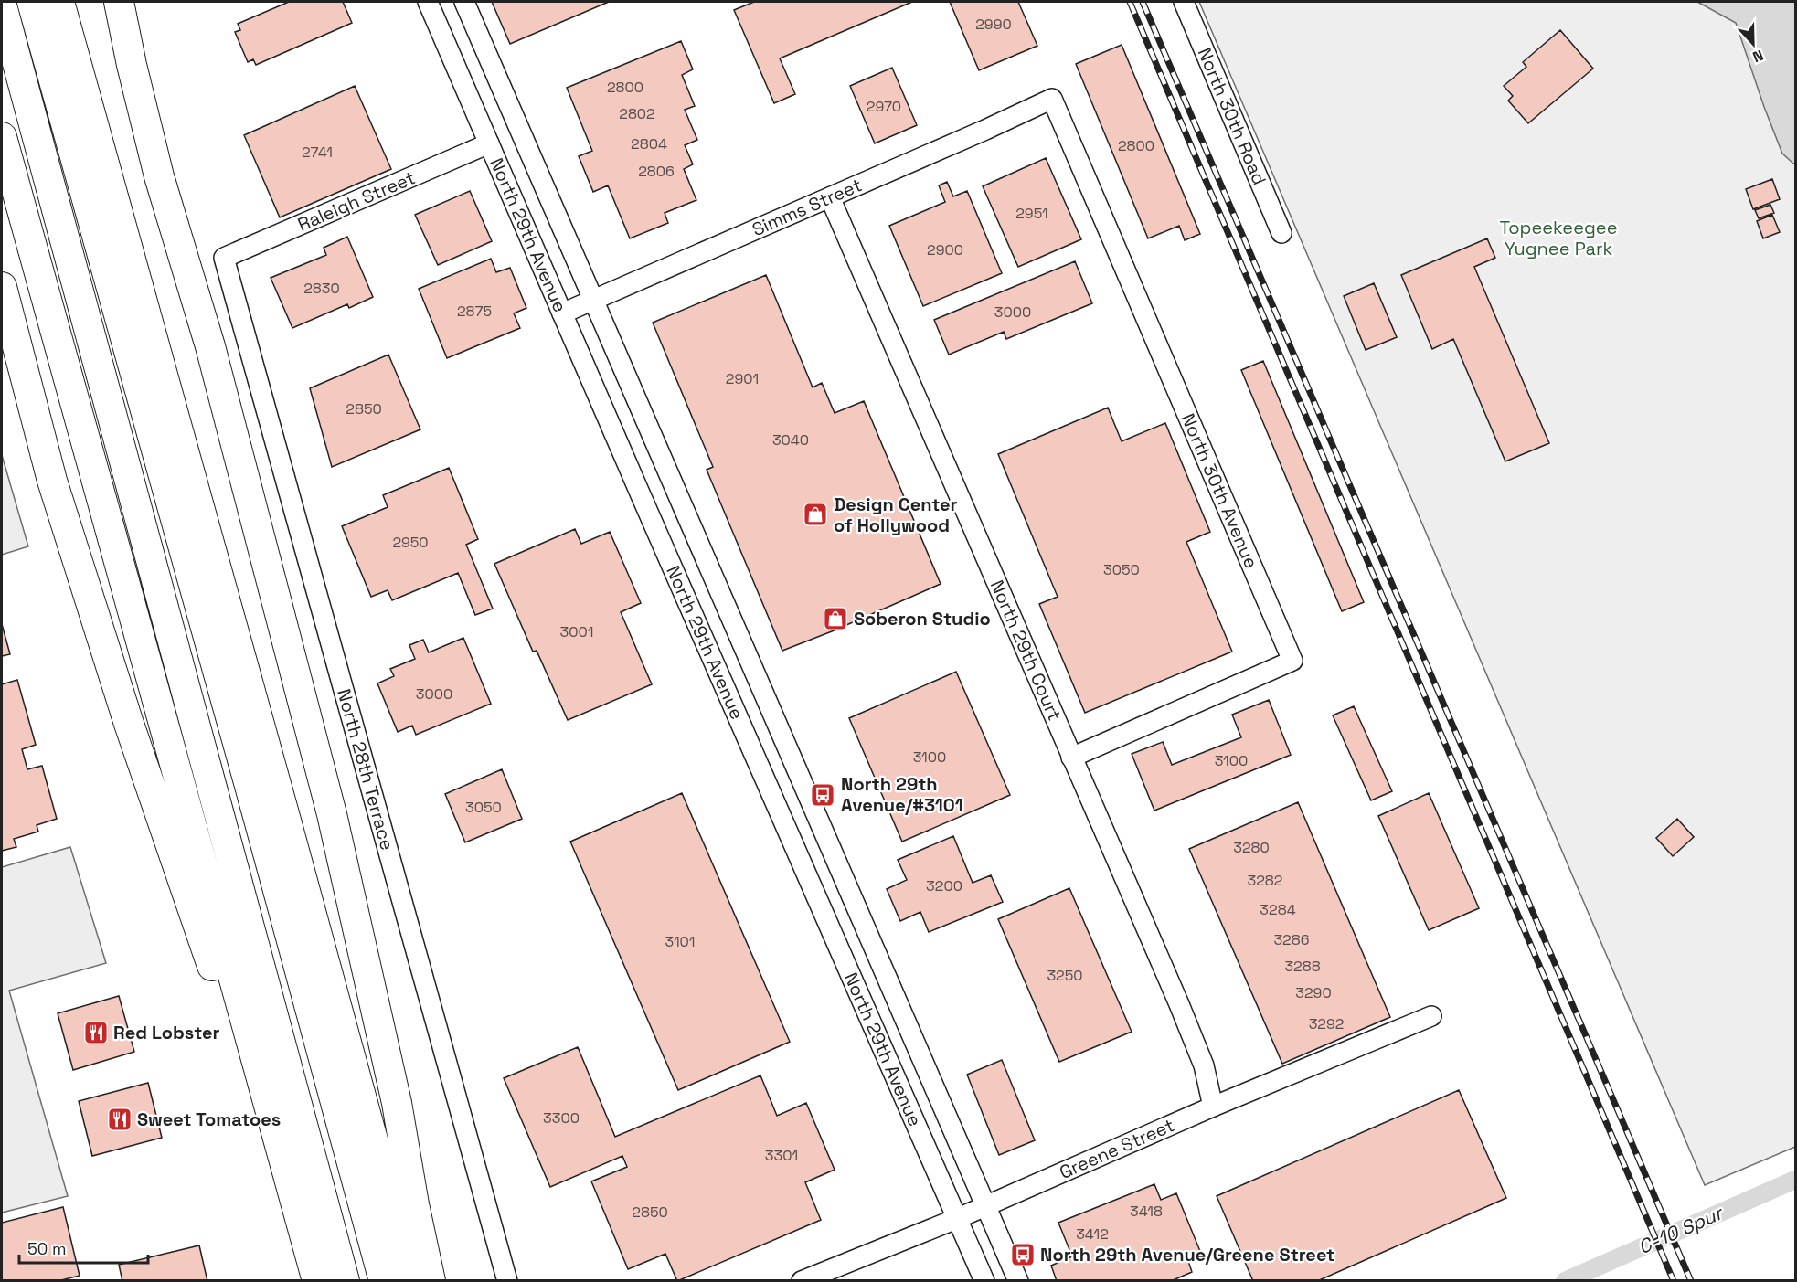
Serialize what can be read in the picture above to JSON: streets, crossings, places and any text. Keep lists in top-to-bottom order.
{
  "streets": {
    "street": [
      "North 30th Road",
      "Raleigh Street",
      "Simms Street",
      "North 29th Avenue",
      "North 30th Avenue",
      "North 29th Court",
      "North 28th Terrace",
      "Greene Street"
    ]
  },
  "crossings": [
    ["Raleigh Street", "North 29th Avenue"],
    ["Raleigh Street", "North 28th Terrace"],
    ["Simms Street", "North 29th Avenue"],
    ["Simms Street", "North 30th Avenue"],
    ["Simms Street", "North 29th Court"],
    ["North 29th Avenue", "Greene Street"],
    ["North 30th Avenue", "North 29th Court"],
    ["North 29th Court", "Greene Street"]
  ],
  "water": ["C-10 Spur"],
  "parks": ["Topeekeegee Yugnee Park"],
  "places": {
    "shop": ["Design Center of Hollywood", "Soberon Studio"],
    "bus stop": ["North 29th Avenue/#3101", "North 29th Avenue/Greene Street"],
    "restaurant": ["Red Lobster", "Sweet Tomatoes"]
  },
  "house_numbers": [
    "2990",
    "2800",
    "2970",
    "2802",
    "2804",
    "2800",
    "2741",
    "2806",
    "2951",
    "2900",
    "2830",
    "2875",
    "3000",
    "2901",
    "2850",
    "3040",
    "2950",
    "3050",
    "3001",
    "3000",
    "3100",
    "3100",
    "3050",
    "3280",
    "3282",
    "3200",
    "3284",
    "3286",
    "3101",
    "3288",
    "3250",
    "3290",
    "3292",
    "3300",
    "3301",
    "3418",
    "2850",
    "3412"
  ],
  "scale_bar": "50 m",
  "north": "bottom"
}
